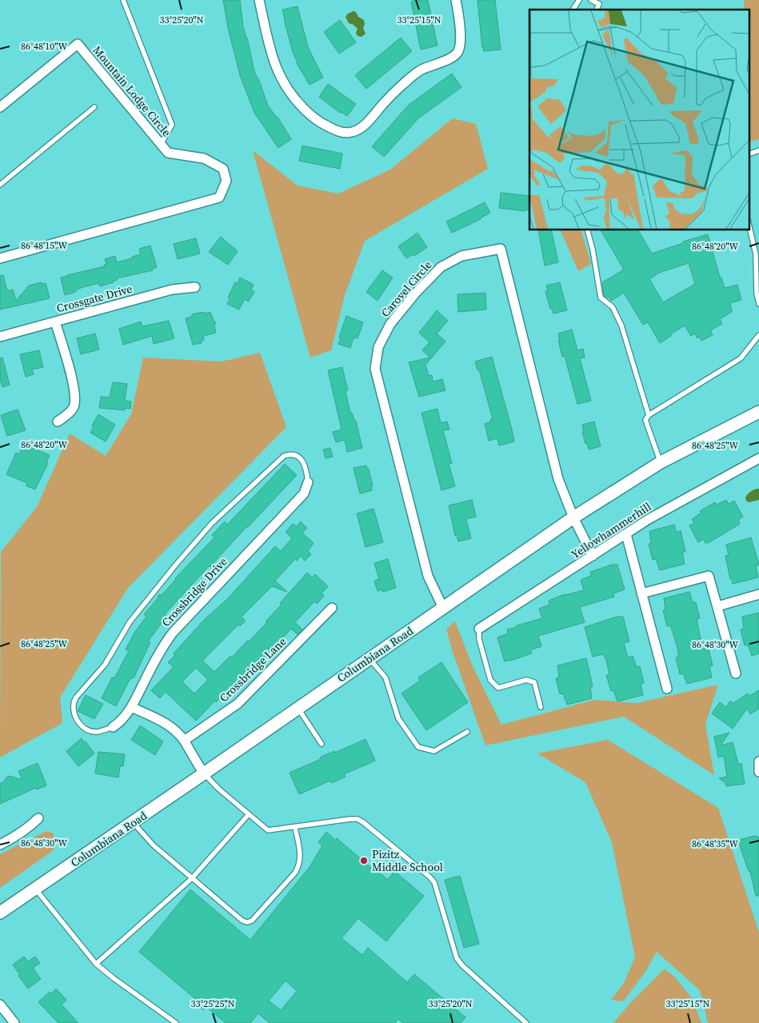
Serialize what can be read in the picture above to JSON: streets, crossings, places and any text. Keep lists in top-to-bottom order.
{
  "streets": {
    "main road": ["Columbiana Road"],
    "street": [
      "Mountain Lodge Circle",
      "Carovel Circle",
      "Crossgate Drive",
      "Yellowhammerhill",
      "Crossbridge Drive",
      "Crossbridge Lane"
    ]
  },
  "crossings": [
    ["Carovel Circle", "Columbiana Road"]
  ],
  "places": ["Pizitz Middle School"],
  "coordinates": [
    "33°25'20\"N",
    "33°25'15\"N",
    "86°48'10\"W",
    "86°48'15\"W",
    "86°48'20\"W",
    "86°48'25\"W",
    "86°48'30\"W",
    "86°48'35\"W",
    "33°25'25\"N"
  ]
}
